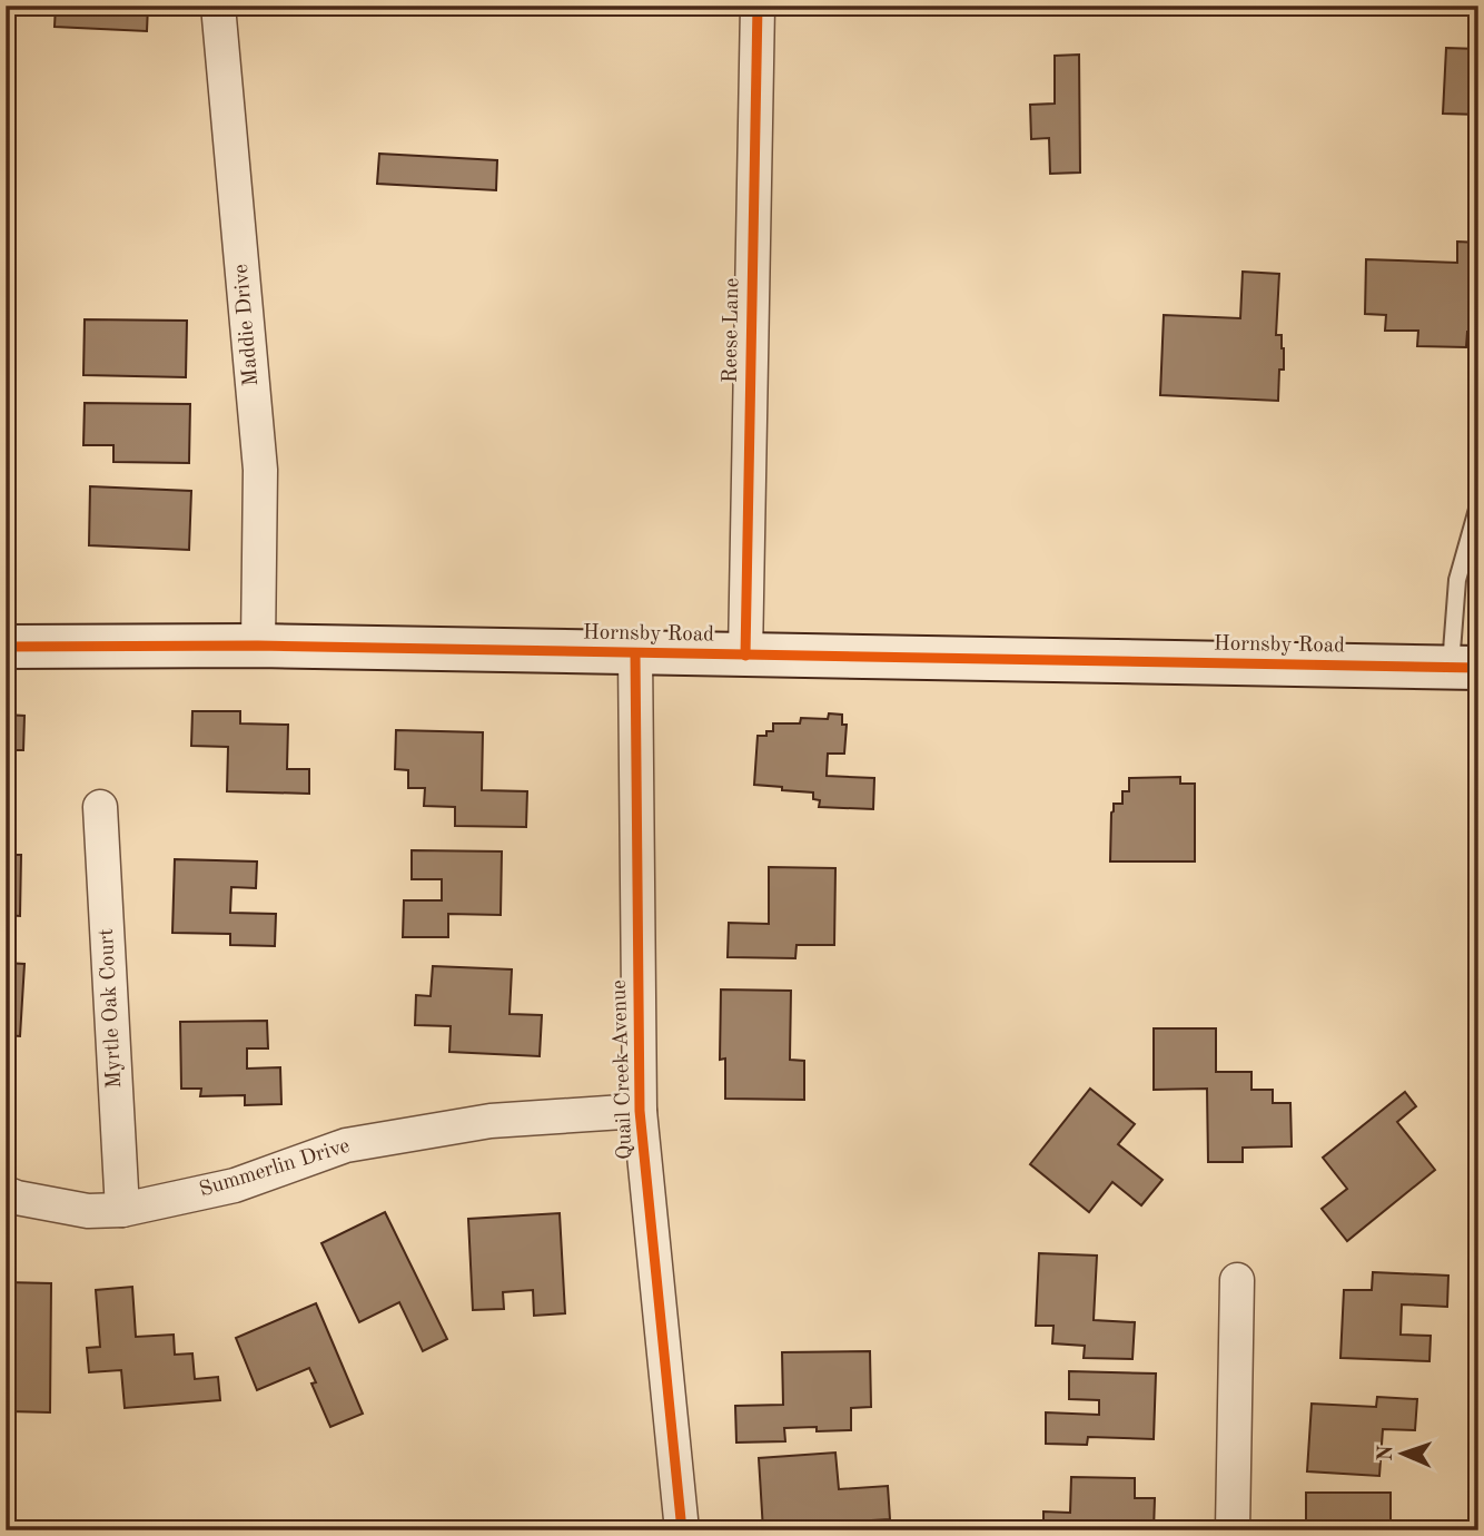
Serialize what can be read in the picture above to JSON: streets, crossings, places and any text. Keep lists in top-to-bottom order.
{
  "streets": {
    "street": [
      "Maddie Drive",
      "Reese Lane",
      "Hornsby Road",
      "Myrtle Oak Court",
      "Quail Creek Avenue",
      "Summerlin Drive"
    ]
  },
  "crossings": [
    ["Maddie Drive", "Hornsby Road"],
    ["Reese Lane", "Hornsby Road"],
    ["Hornsby Road", "Quail Creek Avenue"],
    ["Myrtle Oak Court", "Summerlin Drive"],
    ["Quail Creek Avenue", "Summerlin Drive"]
  ],
  "north": "left"
}
